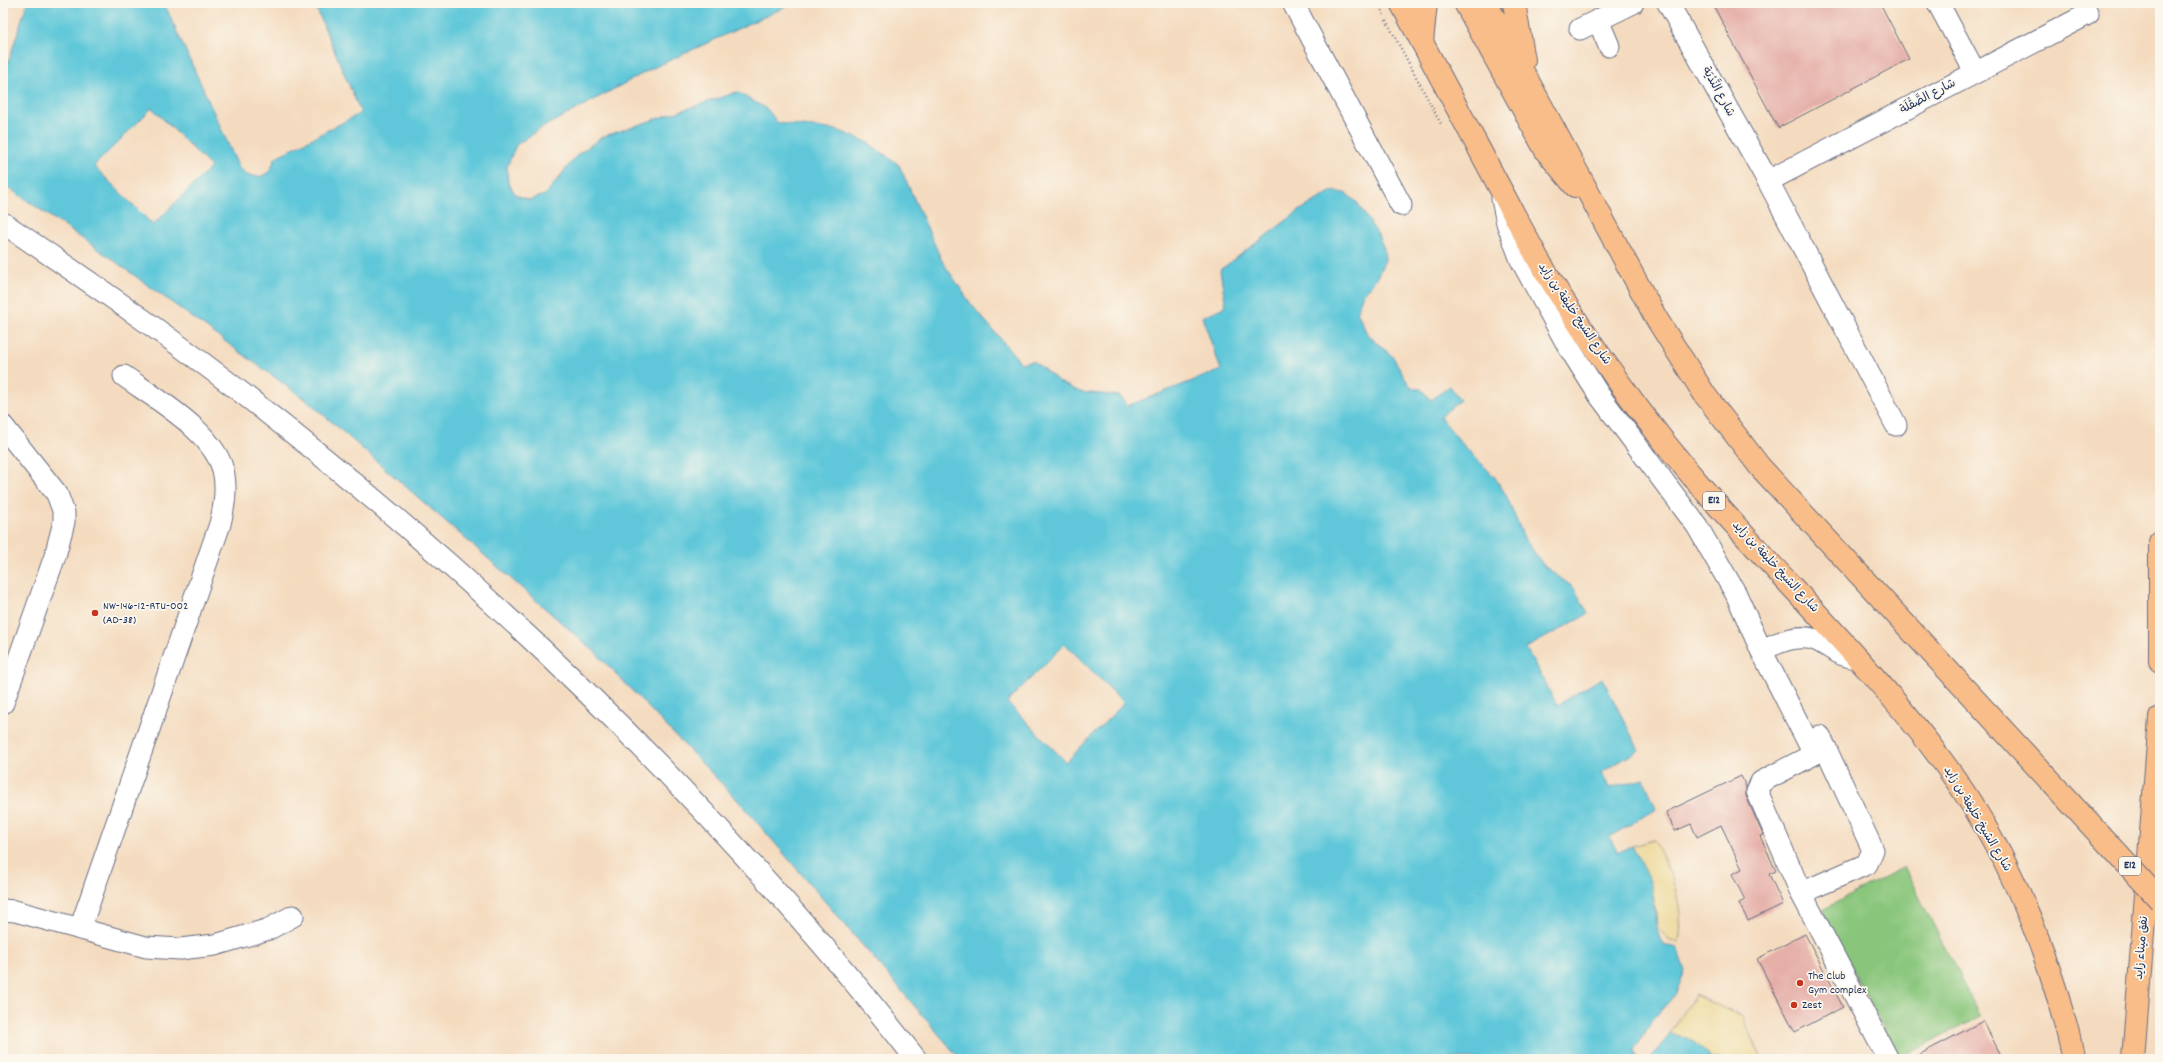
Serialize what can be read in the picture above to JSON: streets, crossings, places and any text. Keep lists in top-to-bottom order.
{
  "streets": {
    "main road": ["شارع الشيخ خليفة بن زايد", "E12", "نفق ميناء زايد"],
    "street": ["شارع النَّدْيَة", "شارع الصَّقْلَة"]
  },
  "crossings": [
    ["شارع النَّدْيَة", "شارع الصَّقْلَة"]
  ],
  "places": ["NW-146-12-RTU-002 (AD-38)", "The Club Gym complex", "Zest"]
}
